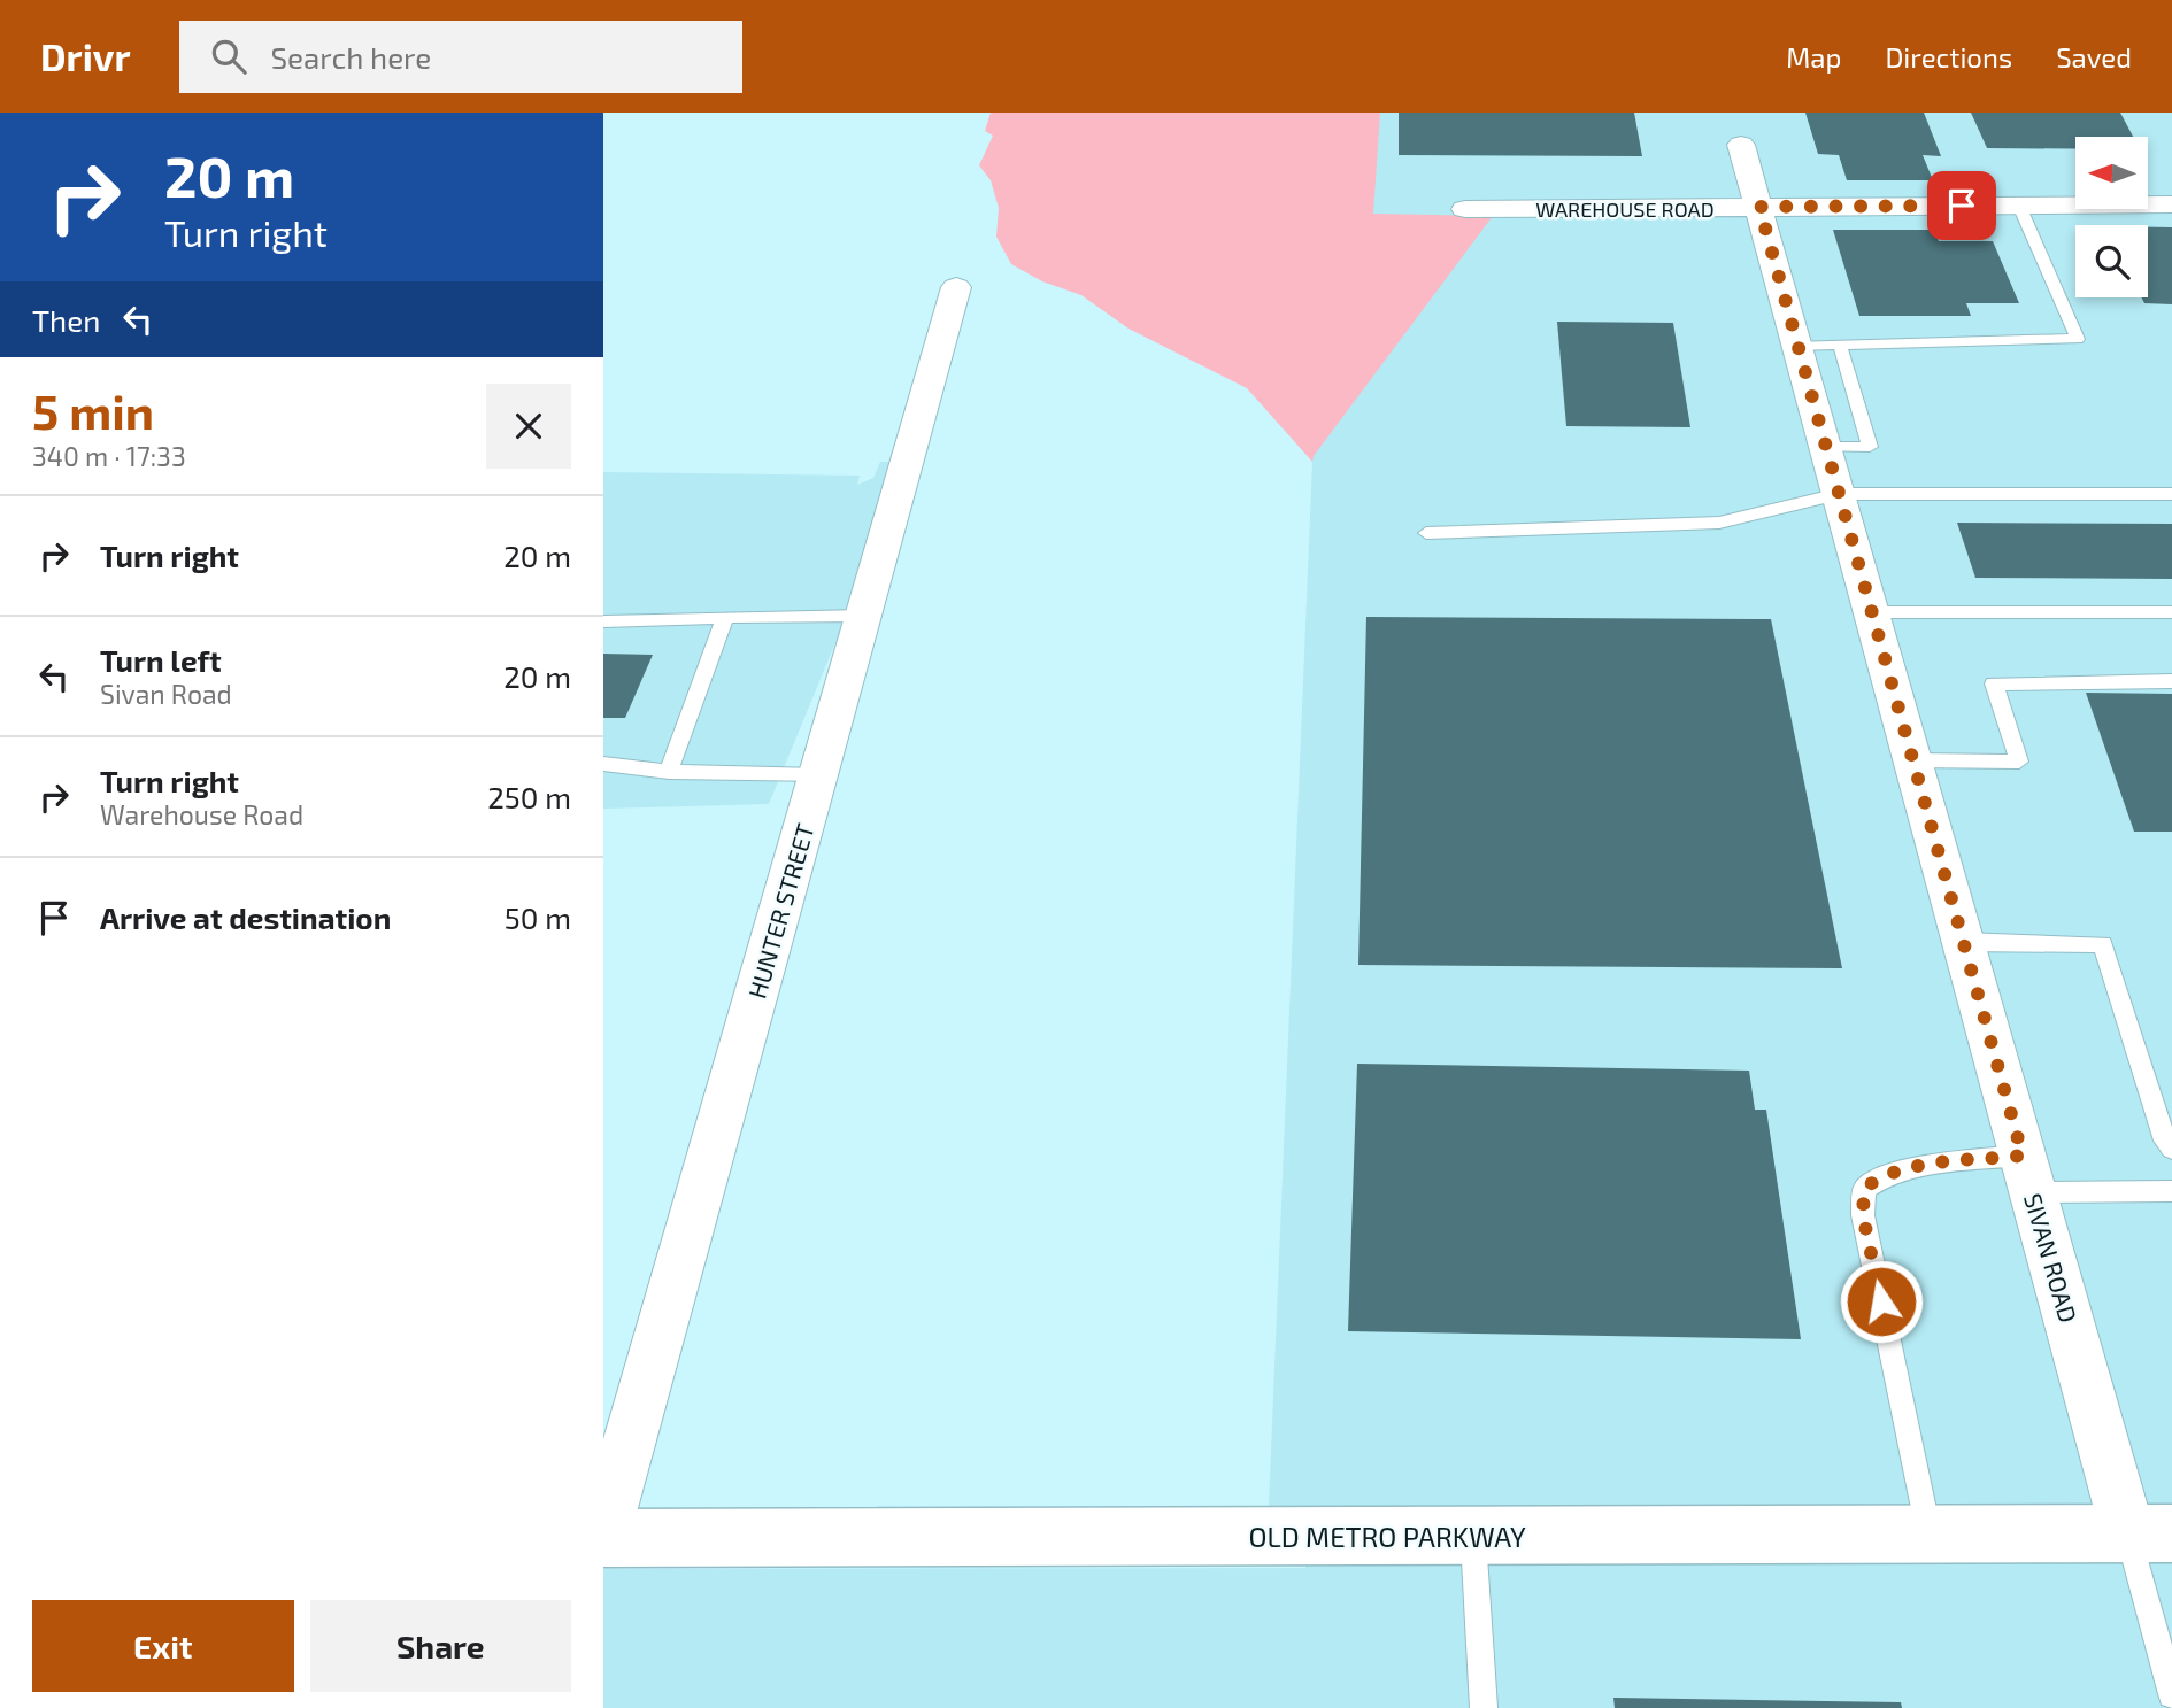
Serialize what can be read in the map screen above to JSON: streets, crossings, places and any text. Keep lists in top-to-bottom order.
{
  "streets": {
    "street": [
      "WAREHOUSE ROAD",
      "HUNTER STREET",
      "SIVAN ROAD",
      "OLD METRO PARKWAY"
    ]
  },
  "crossings": [
    ["WAREHOUSE ROAD", "SIVAN ROAD"],
    ["HUNTER STREET", "OLD METRO PARKWAY"],
    ["SIVAN ROAD", "OLD METRO PARKWAY"]
  ],
  "north": "left",
  "page": {
    "header": "Drivr",
    "search": "Search here",
    "nav": ["Map", "Directions", "Saved"],
    "turn": ["20 m", "Turn right"],
    "then": "Then",
    "heading": ["5 min", "340 m · 17:33"],
    "list": [
      {
        "name": "Turn right",
        "value": "20 m"
      },
      {
        "name": "Turn left",
        "note": "Sivan Road",
        "value": "20 m"
      },
      {
        "name": "Turn right",
        "note": "Warehouse Road",
        "value": "250 m"
      },
      {
        "name": "Arrive at destination",
        "value": "50 m"
      }
    ],
    "buttons": ["Exit", "Share"]
  }
}
